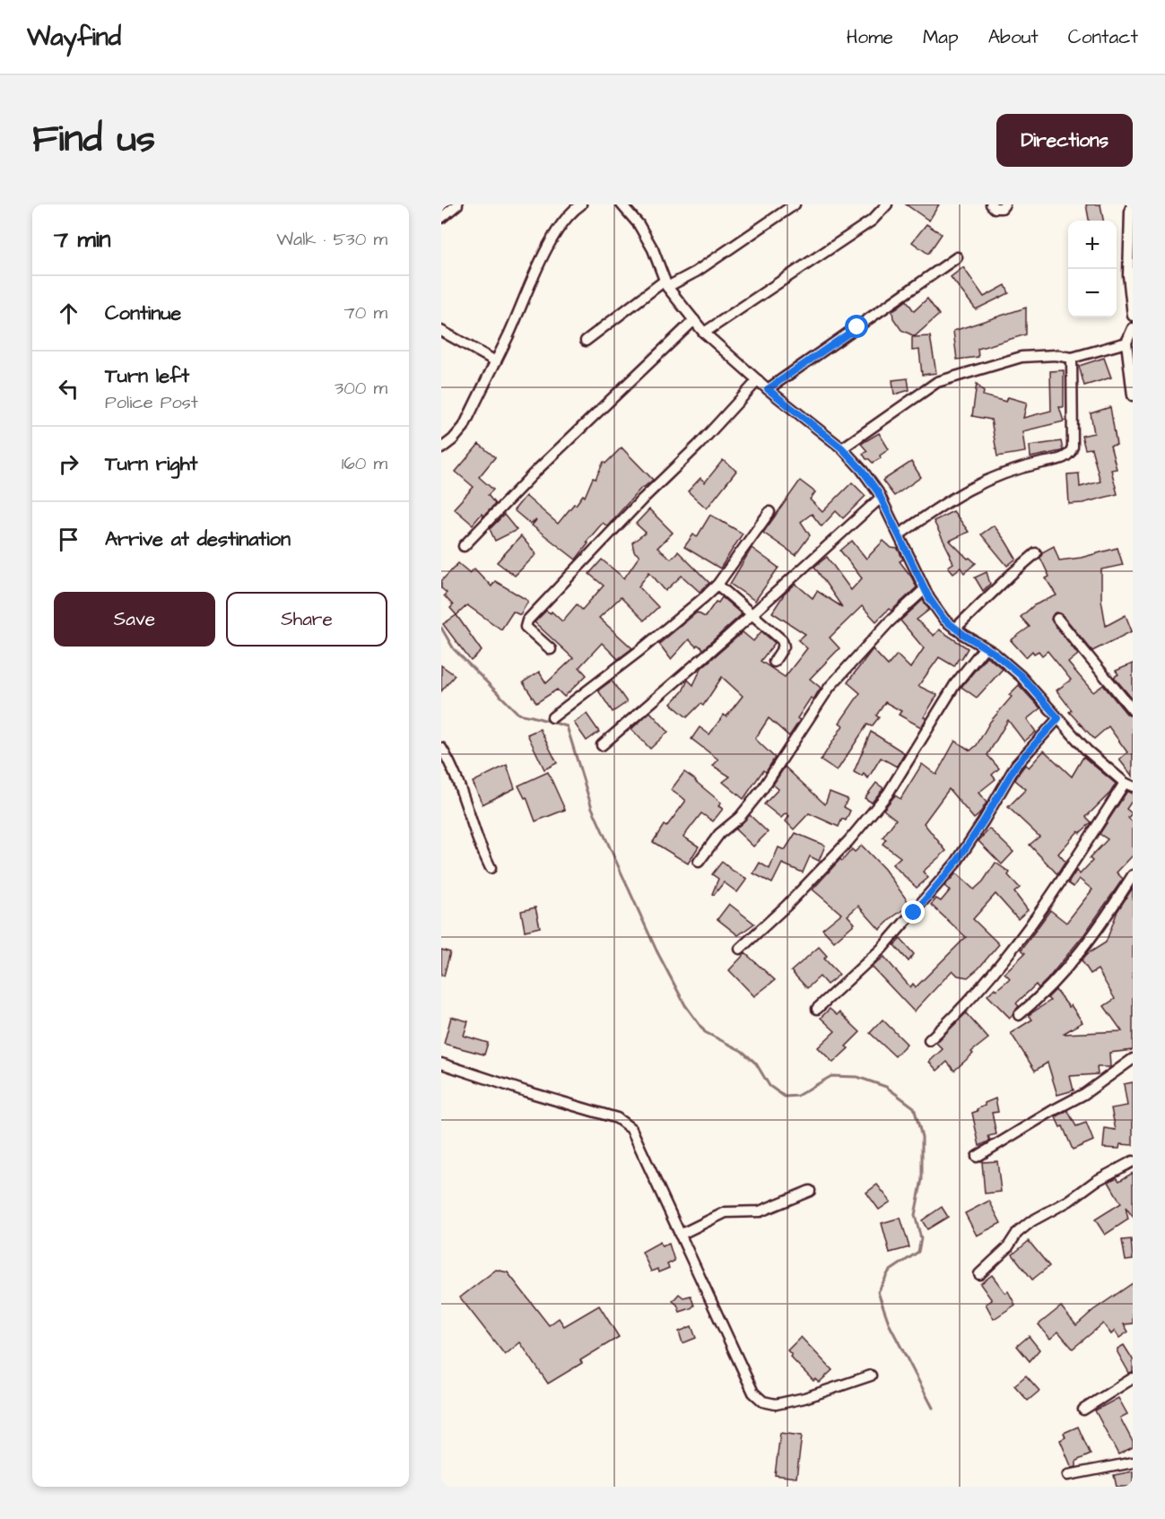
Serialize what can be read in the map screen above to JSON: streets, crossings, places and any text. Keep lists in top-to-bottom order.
{
  "page": {
    "header": "Wayfind",
    "nav": [
      "Home",
      "Map",
      "About",
      "Contact"
    ],
    "title": "Find us",
    "buttons": [
      "Directions",
      ["Save", "Share"]
    ],
    "heading": ["7 min", "Walk · 530 m"],
    "map_buttons": ["+", "−"],
    "list": [
      ["Continue", "70 m"],
      ["Turn left", "Police Post", "300 m"],
      ["Turn right", "160 m"],
      "Arrive at destination"
    ]
  }
}
